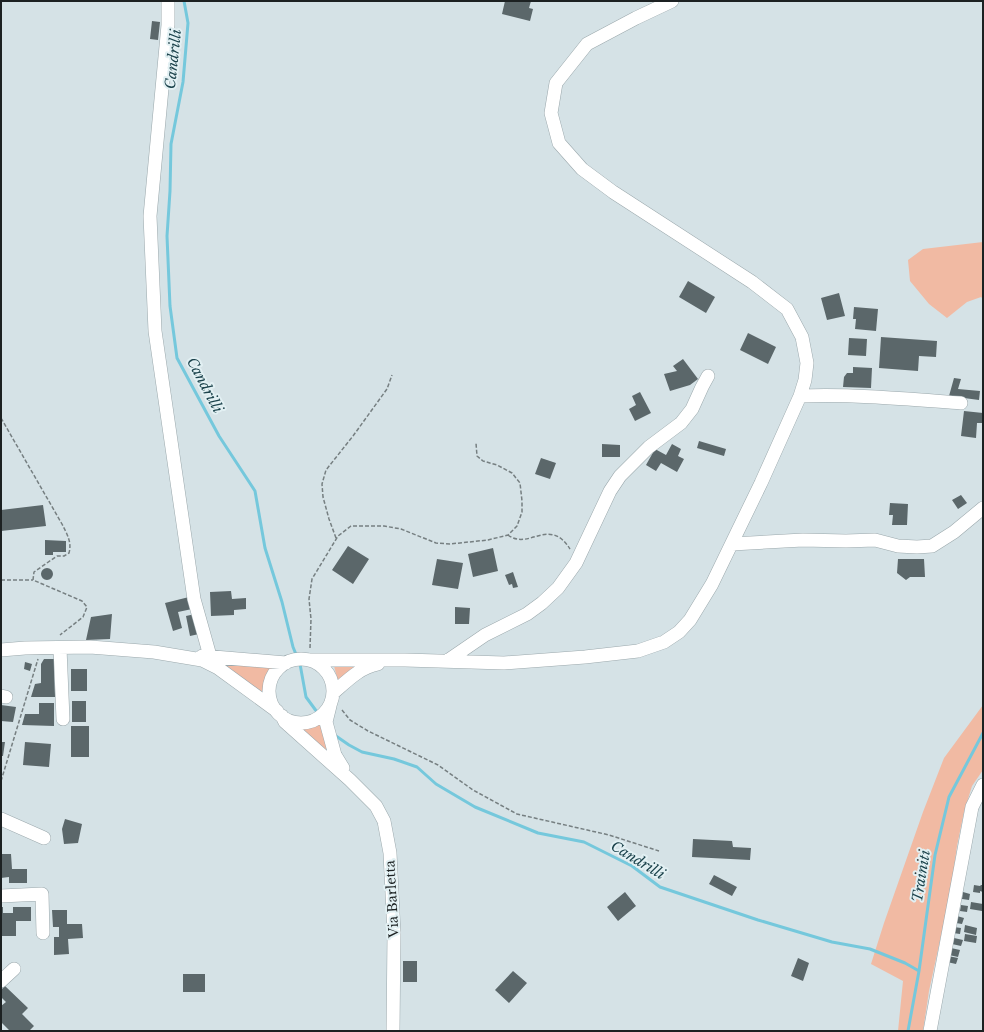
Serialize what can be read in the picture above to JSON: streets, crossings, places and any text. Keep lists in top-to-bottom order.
{
  "streets": {
    "street": ["Via Barletta"]
  },
  "water": ["Candrilli", "Trainiti"]
}
